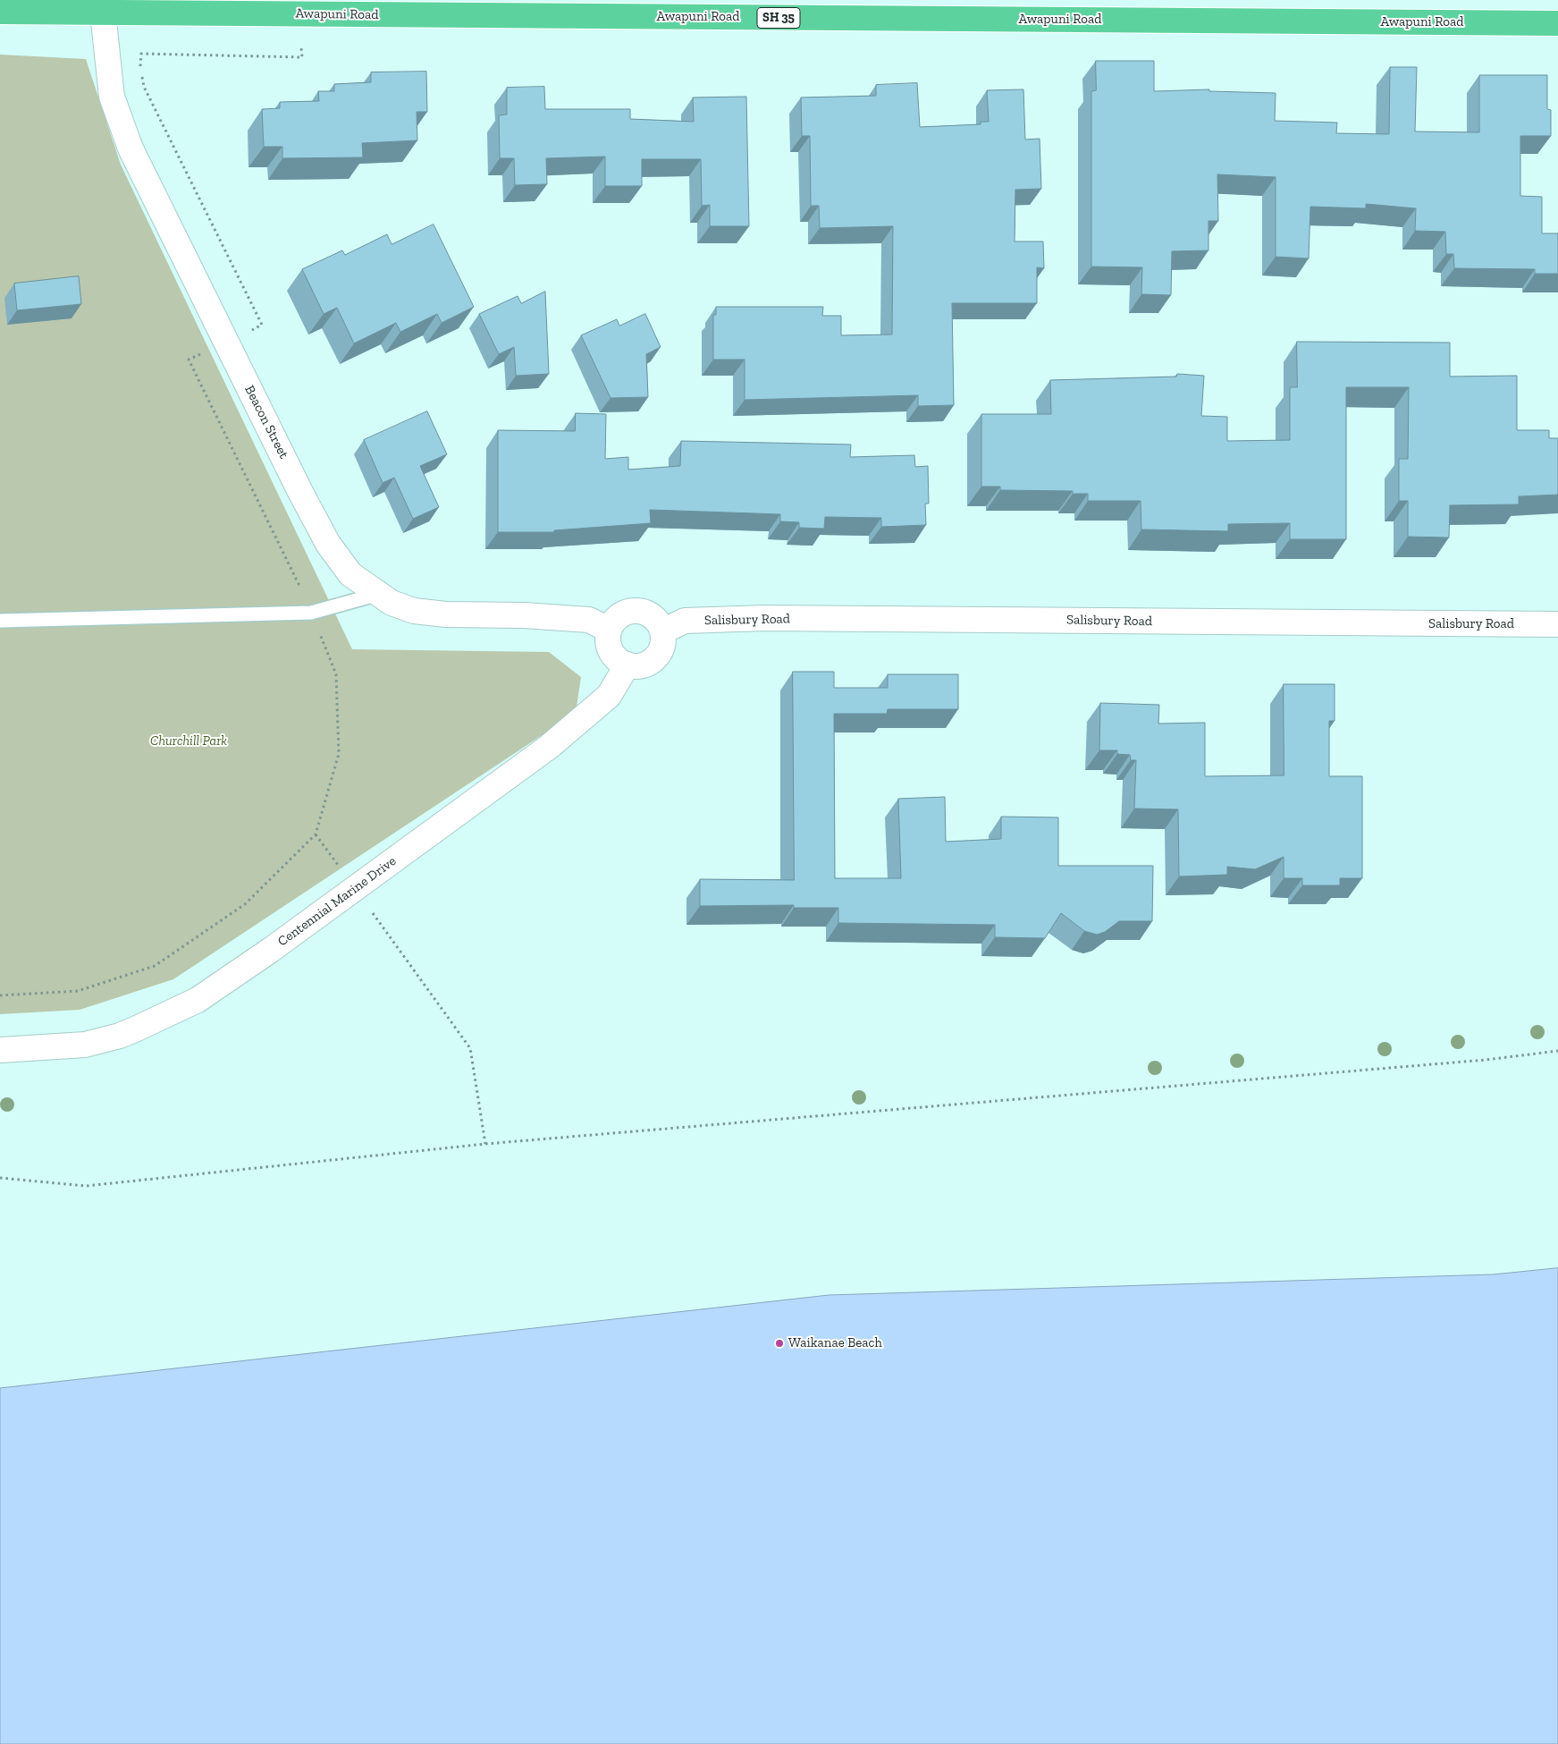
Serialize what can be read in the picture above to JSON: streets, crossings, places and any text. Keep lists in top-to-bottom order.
{
  "streets": {
    "highway": ["Awapuni Road", "SH 35"],
    "street": ["Beacon Street", "Salisbury Road", "Centennial Marine Drive"]
  },
  "crossings": [
    ["Awapuni Road", "Beacon Street"],
    ["Beacon Street", "Salisbury Road"],
    ["Beacon Street", "Centennial Marine Drive"],
    ["Salisbury Road", "Centennial Marine Drive"]
  ],
  "parks": ["Churchill Park"],
  "places": ["Waikanae Beach"]
}
